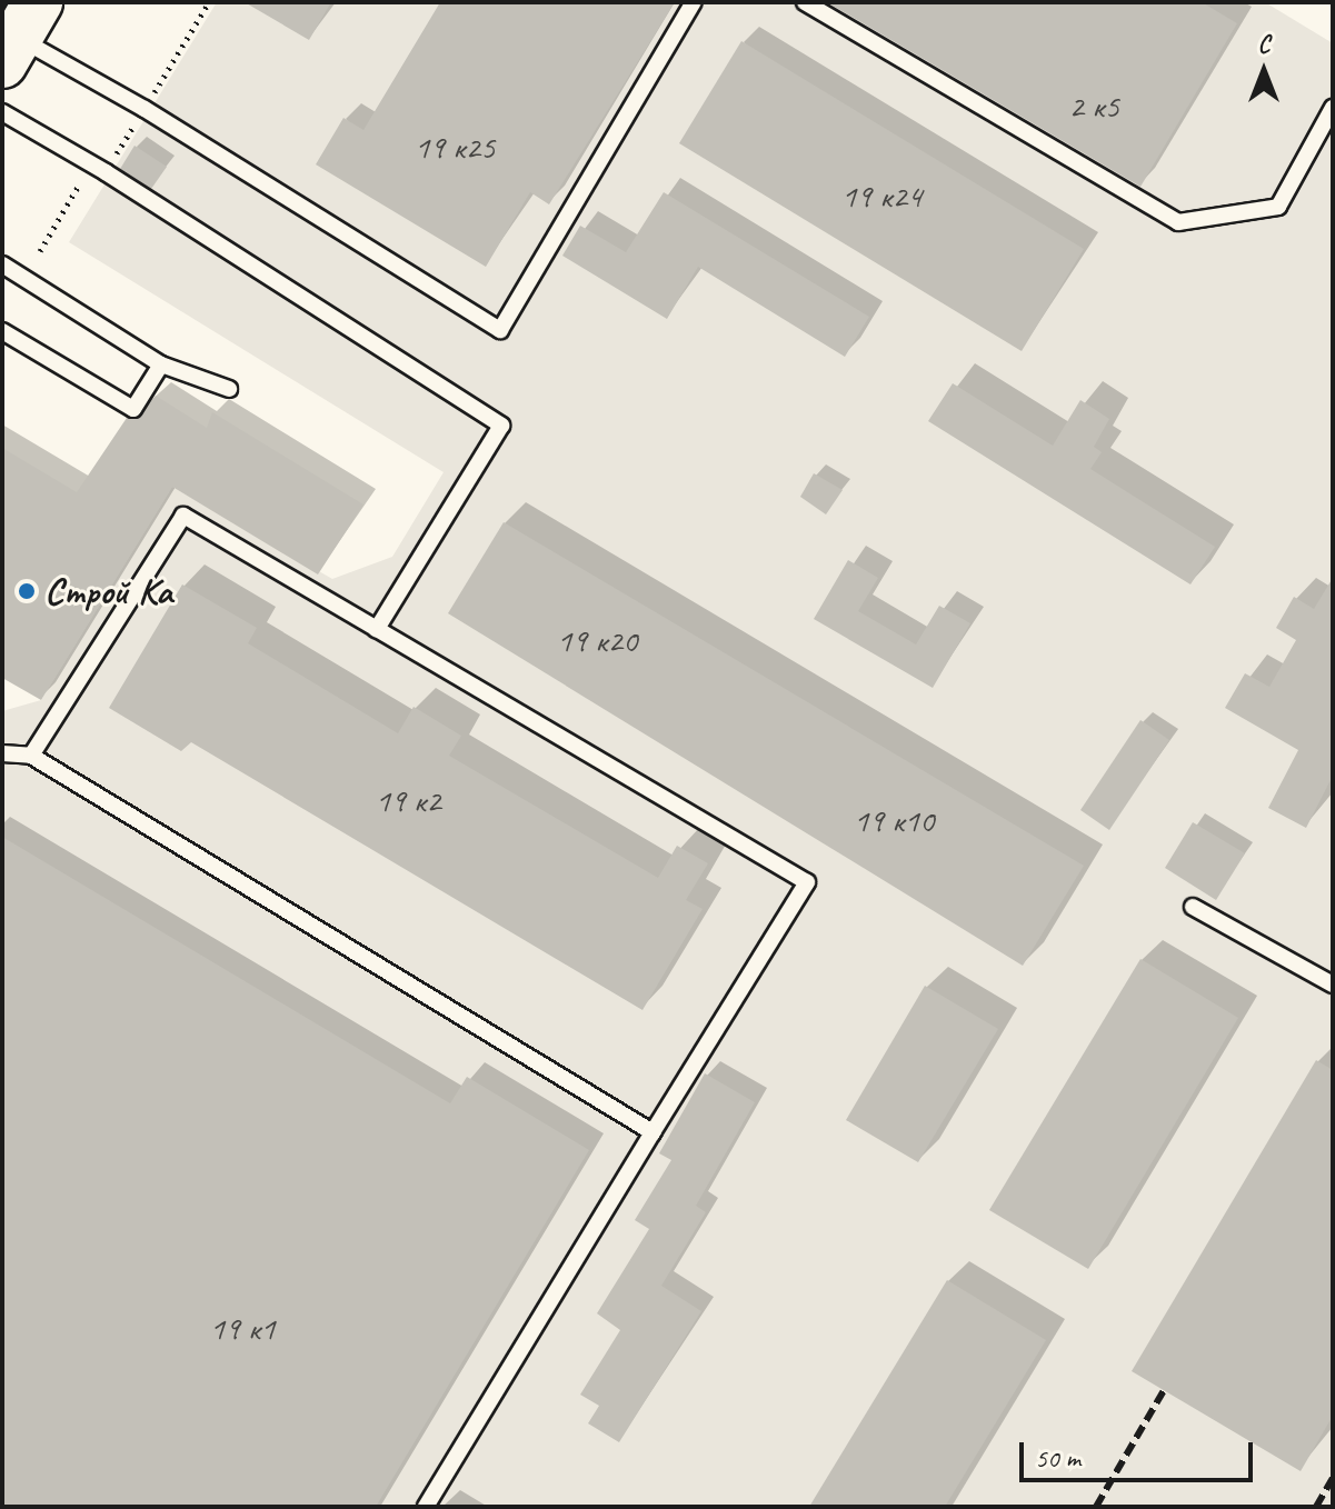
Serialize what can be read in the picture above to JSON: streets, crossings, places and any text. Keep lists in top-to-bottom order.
{
  "places": ["Строй Ка"],
  "house_numbers": [
    "2 к5",
    "19 к25",
    "19 к24",
    "19 к20",
    "19 к2",
    "19 к10",
    "19 к1"
  ],
  "scale_bar": "50 m",
  "north": "top"
}
